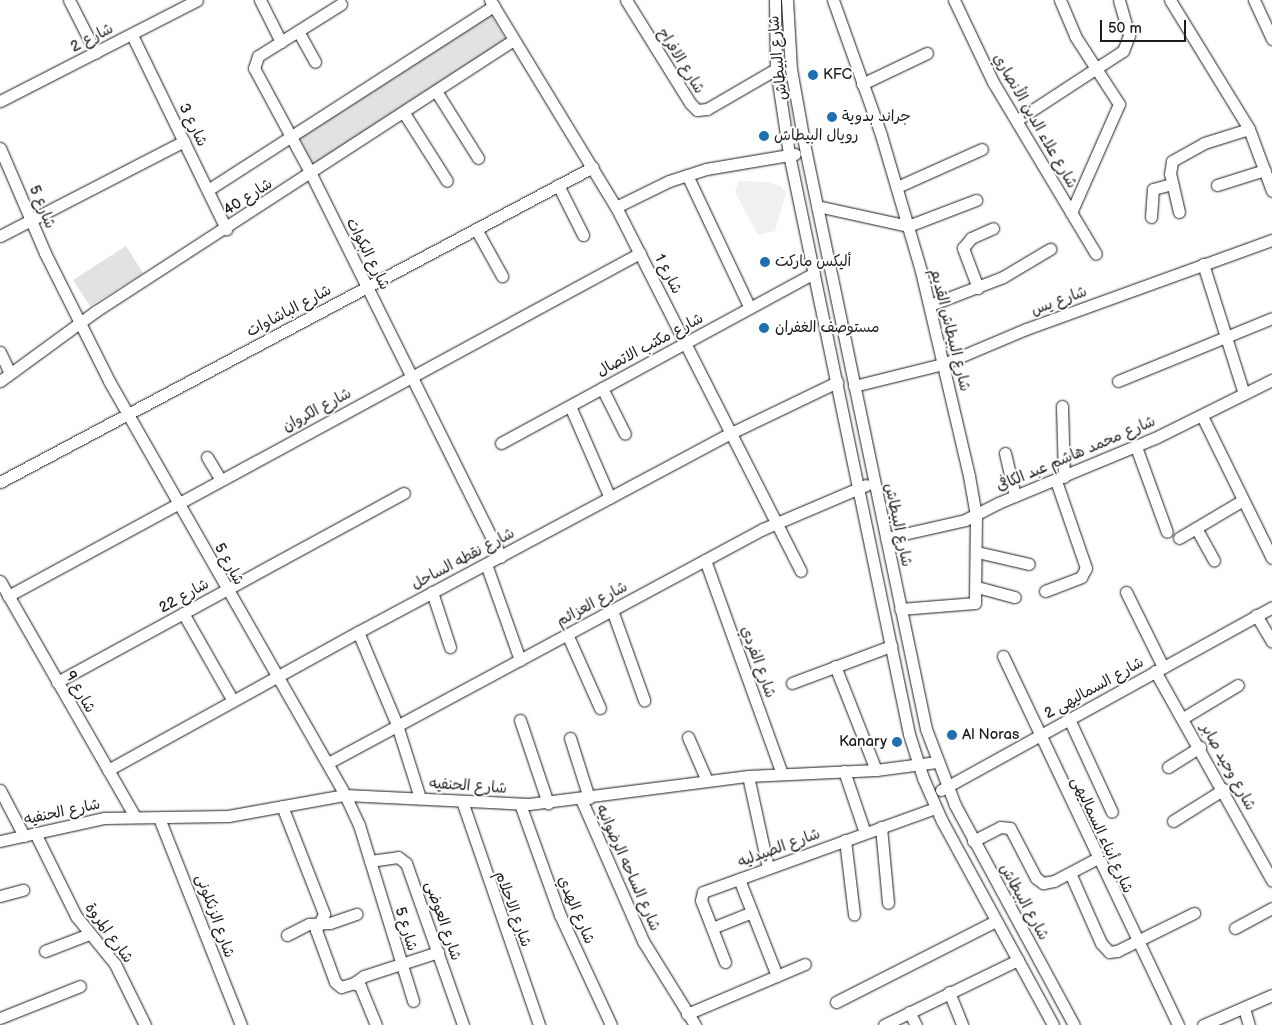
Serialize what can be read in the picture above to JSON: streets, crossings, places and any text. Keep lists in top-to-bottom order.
{
  "streets": {
    "street": [
      "شارع 2",
      "شارع البيطاش",
      "شارع الافراح",
      "شارع علاء الدين الأنصاري",
      "شارع 3",
      "شارع 40",
      "شارع 5",
      "شارع البكوات",
      "شارع 1",
      "شارع يس",
      "شارع الباشاوات",
      "شارع البيطاش القديم",
      "شارع مكتب الاتصال",
      "شارع الكروان",
      "شارع محمد هاشم عبد الكافى",
      "شارع نقطه الساحل",
      "شارع 22",
      "شارع العزائم",
      "شارع الفردي",
      "شارع السماليهى 2",
      "شارع 9",
      "شارع وحيد صابر",
      "شارع الحنفيه",
      "شارع أبناء السماليهى",
      "شارع الصيدليه",
      "شارع الساحه الرضوانيه",
      "شارع الاحلام",
      "شارع الهدي",
      "شارع الزنكلونى",
      "شارع العوضى",
      "شارع المروة"
    ]
  },
  "crossings": [
    ["شارع 2", "شارع 3"],
    ["شارع البيطاش", "شارع الافراح"],
    ["شارع البيطاش", "شارع يس"],
    ["شارع البيطاش", "شارع البيطاش القديم"],
    ["شارع البيطاش", "شارع مكتب الاتصال"],
    ["شارع البيطاش", "شارع محمد هاشم عبد الكافى"],
    ["شارع البيطاش", "شارع نقطه الساحل"],
    ["شارع البيطاش", "شارع العزائم"],
    ["شارع البيطاش", "شارع السماليهى 2"],
    ["شارع البيطاش", "شارع الحنفيه"],
    ["شارع البيطاش", "شارع الصيدليه"],
    ["شارع 3", "شارع 40"],
    ["شارع 40", "شارع 5"],
    ["شارع 40", "شارع البكوات"],
    ["شارع 40", "شارع 1"],
    ["شارع 5", "شارع الباشاوات"],
    ["شارع 5", "شارع الكروان"],
    ["شارع 5", "شارع نقطه الساحل"],
    ["شارع 5", "شارع 22"],
    ["شارع 5", "شارع العزائم"],
    ["شارع 5", "شارع الحنفيه"],
    ["شارع 5", "شارع العوضى"],
    ["شارع البكوات", "شارع الباشاوات"],
    ["شارع البكوات", "شارع الكروان"],
    ["شارع البكوات", "شارع نقطه الساحل"],
    ["شارع 1", "شارع الباشاوات"],
    ["شارع 1", "شارع مكتب الاتصال"],
    ["شارع 1", "شارع الكروان"],
    ["شارع 1", "شارع نقطه الساحل"],
    ["شارع 1", "شارع العزائم"],
    ["شارع يس", "شارع البيطاش القديم"],
    ["شارع البيطاش القديم", "شارع محمد هاشم عبد الكافى"],
    ["شارع الكروان", "شارع 9"],
    ["شارع نقطه الساحل", "شارع 9"],
    ["شارع 22", "شارع 9"],
    ["شارع العزائم", "شارع الفردي"],
    ["شارع الفردي", "شارع الحنفيه"],
    ["شارع السماليهى 2", "شارع وحيد صابر"],
    ["شارع السماليهى 2", "شارع أبناء السماليهى"],
    ["شارع 9", "شارع الحنفيه"],
    ["شارع الحنفيه", "شارع الساحه الرضوانيه"],
    ["شارع الحنفيه", "شارع الاحلام"],
    ["شارع الحنفيه", "شارع الهدي"],
    ["شارع الحنفيه", "شارع الزنكلونى"],
    ["شارع الحنفيه", "شارع المروة"]
  ],
  "places": [
    "KFC",
    "جراند بدوية",
    "رويال البيطاش",
    "أليكس ماركت",
    "مستوصف الغفران",
    "Al Noras",
    "Kanary"
  ],
  "scale_bar": "50 m"
}
